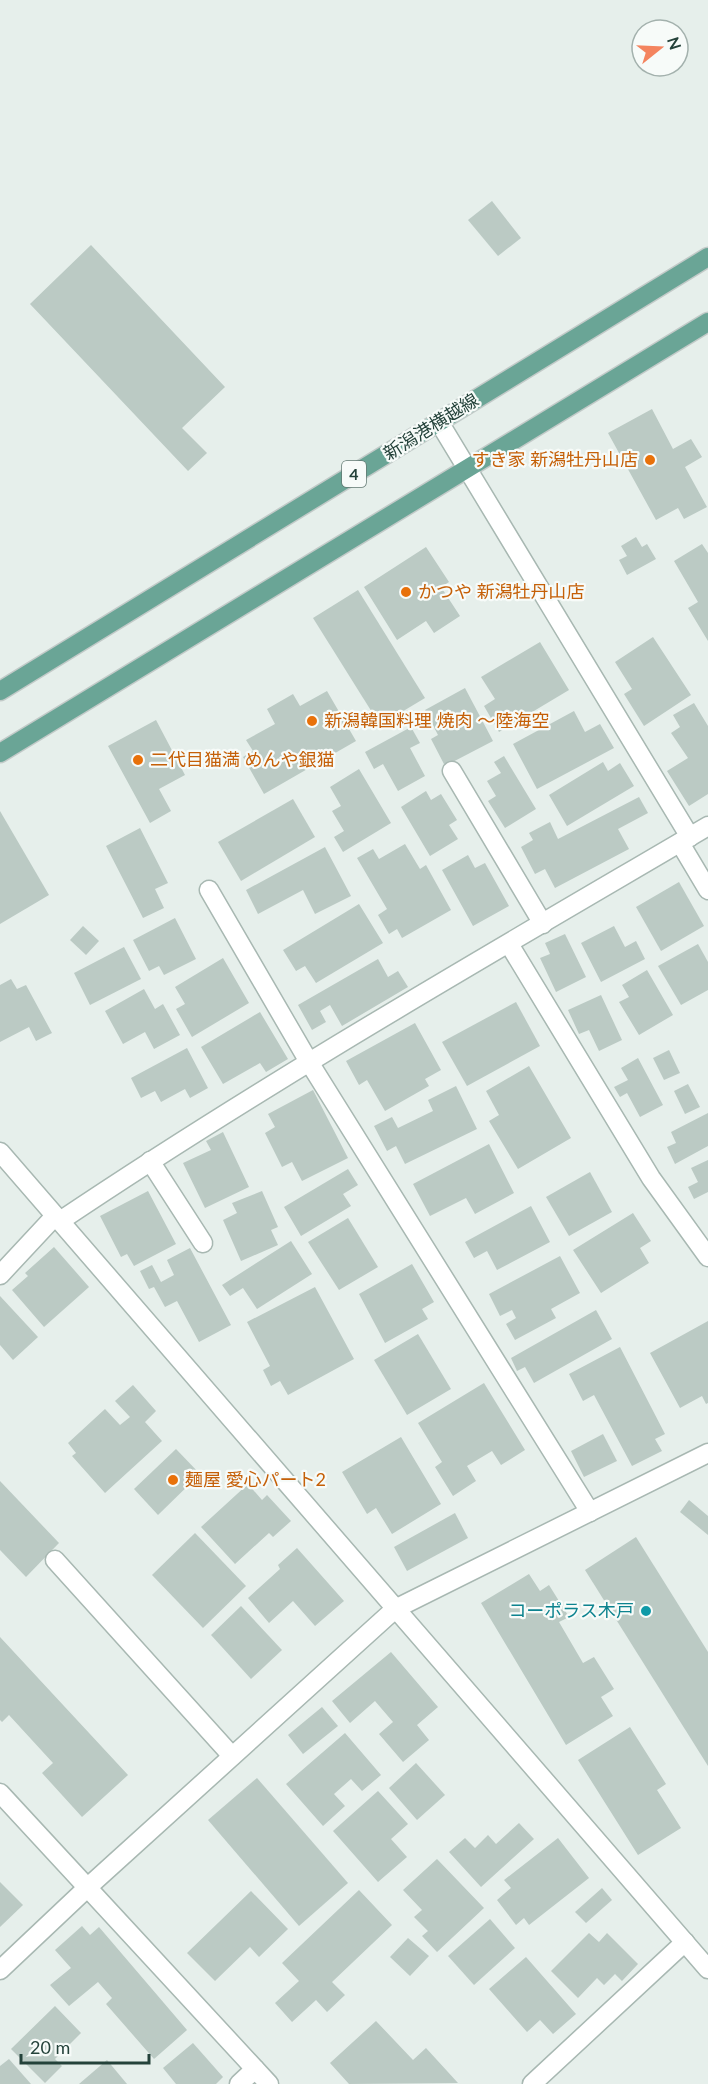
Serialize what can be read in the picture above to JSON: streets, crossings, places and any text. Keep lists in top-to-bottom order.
{
  "streets": {
    "main road": ["新潟港横越線", "4"]
  },
  "places": [
    "すき家 新潟牡丹山店",
    "かつや 新潟牡丹山店",
    "新潟韓国料理 焼肉 ～陸海空",
    "二代目猫満 めんや銀猫",
    "麺屋 愛心パート2",
    "コーポラス木戸"
  ],
  "scale_bar": "20 m",
  "north": "right"
}
